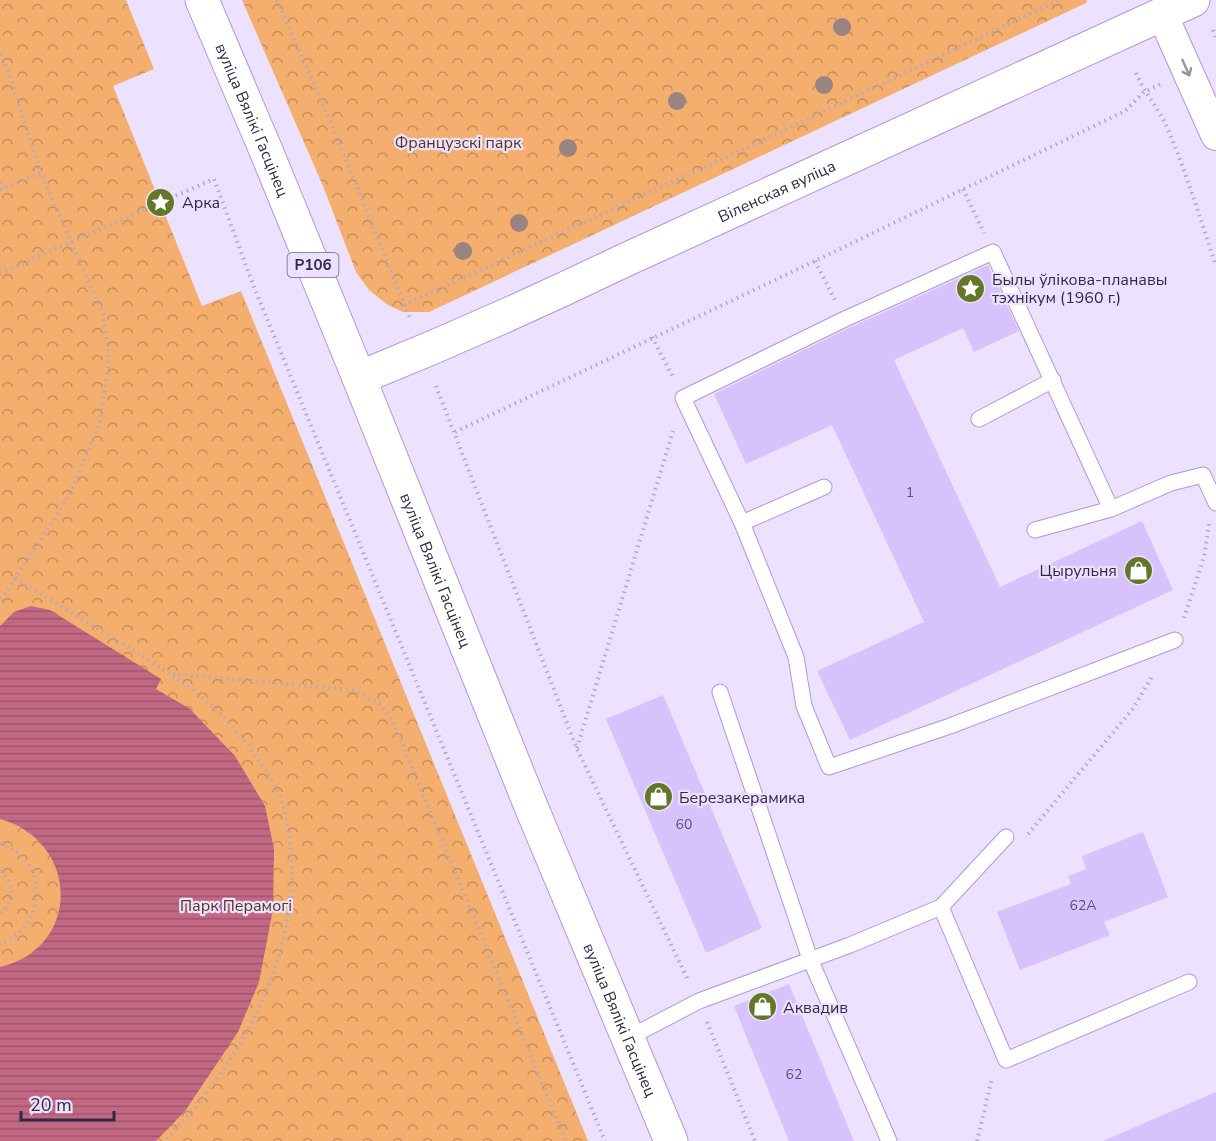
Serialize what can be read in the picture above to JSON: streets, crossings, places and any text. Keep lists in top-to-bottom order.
{
  "streets": {
    "main road": ["вуліца Вялікі Гасцінец", "Віленская вуліца", "Р106"]
  },
  "crossings": [
    ["вуліца Вялікі Гасцінец", "Віленская вуліца"]
  ],
  "parks": ["Французскі парк", "Парк Перамогі"],
  "places": {
    "place": ["Арка", "Былы ўлікова-планавы тэхнікум (1960 г.)"],
    "shop": ["Цырульня", "Березакерамика", "Аквадив"]
  },
  "house_numbers": [
    "1",
    "60",
    "62А",
    "62"
  ],
  "scale_bar": "20 m"
}
